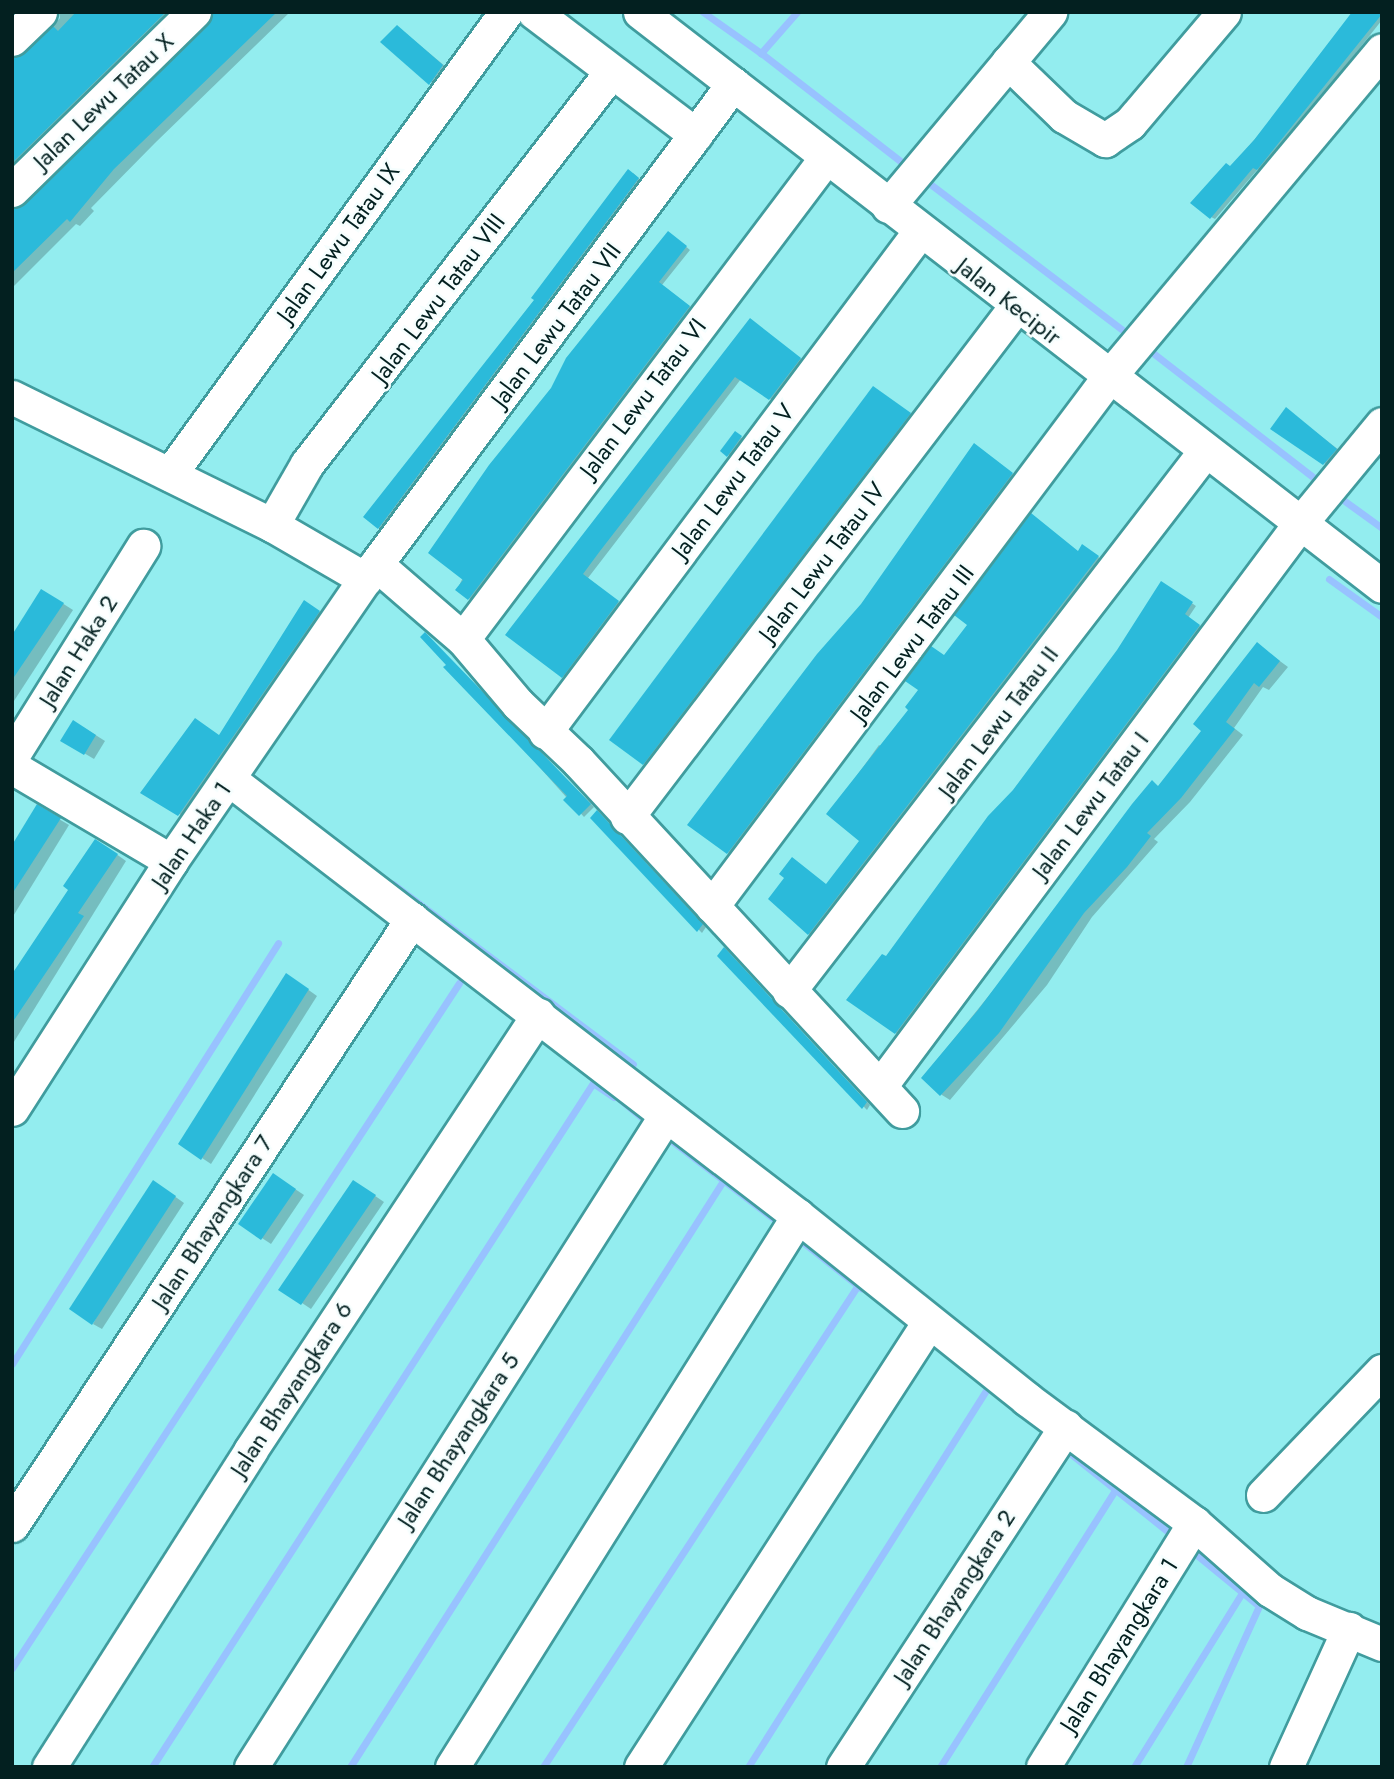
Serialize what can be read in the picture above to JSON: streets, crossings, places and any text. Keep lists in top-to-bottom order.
{
  "streets": {
    "street": [
      "Jalan Lewu Tatau X",
      "Jalan Lewu Tatau IX",
      "Jalan Lewu Tatau VIII",
      "Jalan Kecipir",
      "Jalan Lewu Tatau VII",
      "Jalan Lewu Tatau VI",
      "Jalan Lewu Tatau V",
      "Jalan Lewu Tatau IV",
      "Jalan Lewu Tatau III",
      "Jalan Haka 2",
      "Jalan Lewu Tatau II",
      "Jalan Lewu Tatau I",
      "Jalan Haka 1",
      "Jalan Bhayangkara 7",
      "Jalan Bhayangkara 6",
      "Jalan Bhayangkara 5",
      "Jalan Bhayangkara 2",
      "Jalan Bhayangkara 1"
    ]
  },
  "crossings": [
    ["Jalan Kecipir", "Jalan Lewu Tatau VII"],
    ["Jalan Kecipir", "Jalan Lewu Tatau VI"],
    ["Jalan Kecipir", "Jalan Lewu Tatau V"],
    ["Jalan Kecipir", "Jalan Lewu Tatau IV"],
    ["Jalan Kecipir", "Jalan Lewu Tatau III"],
    ["Jalan Kecipir", "Jalan Lewu Tatau II"],
    ["Jalan Kecipir", "Jalan Lewu Tatau I"],
    ["Jalan Lewu Tatau VII", "Jalan Haka 1"]
  ]
}
